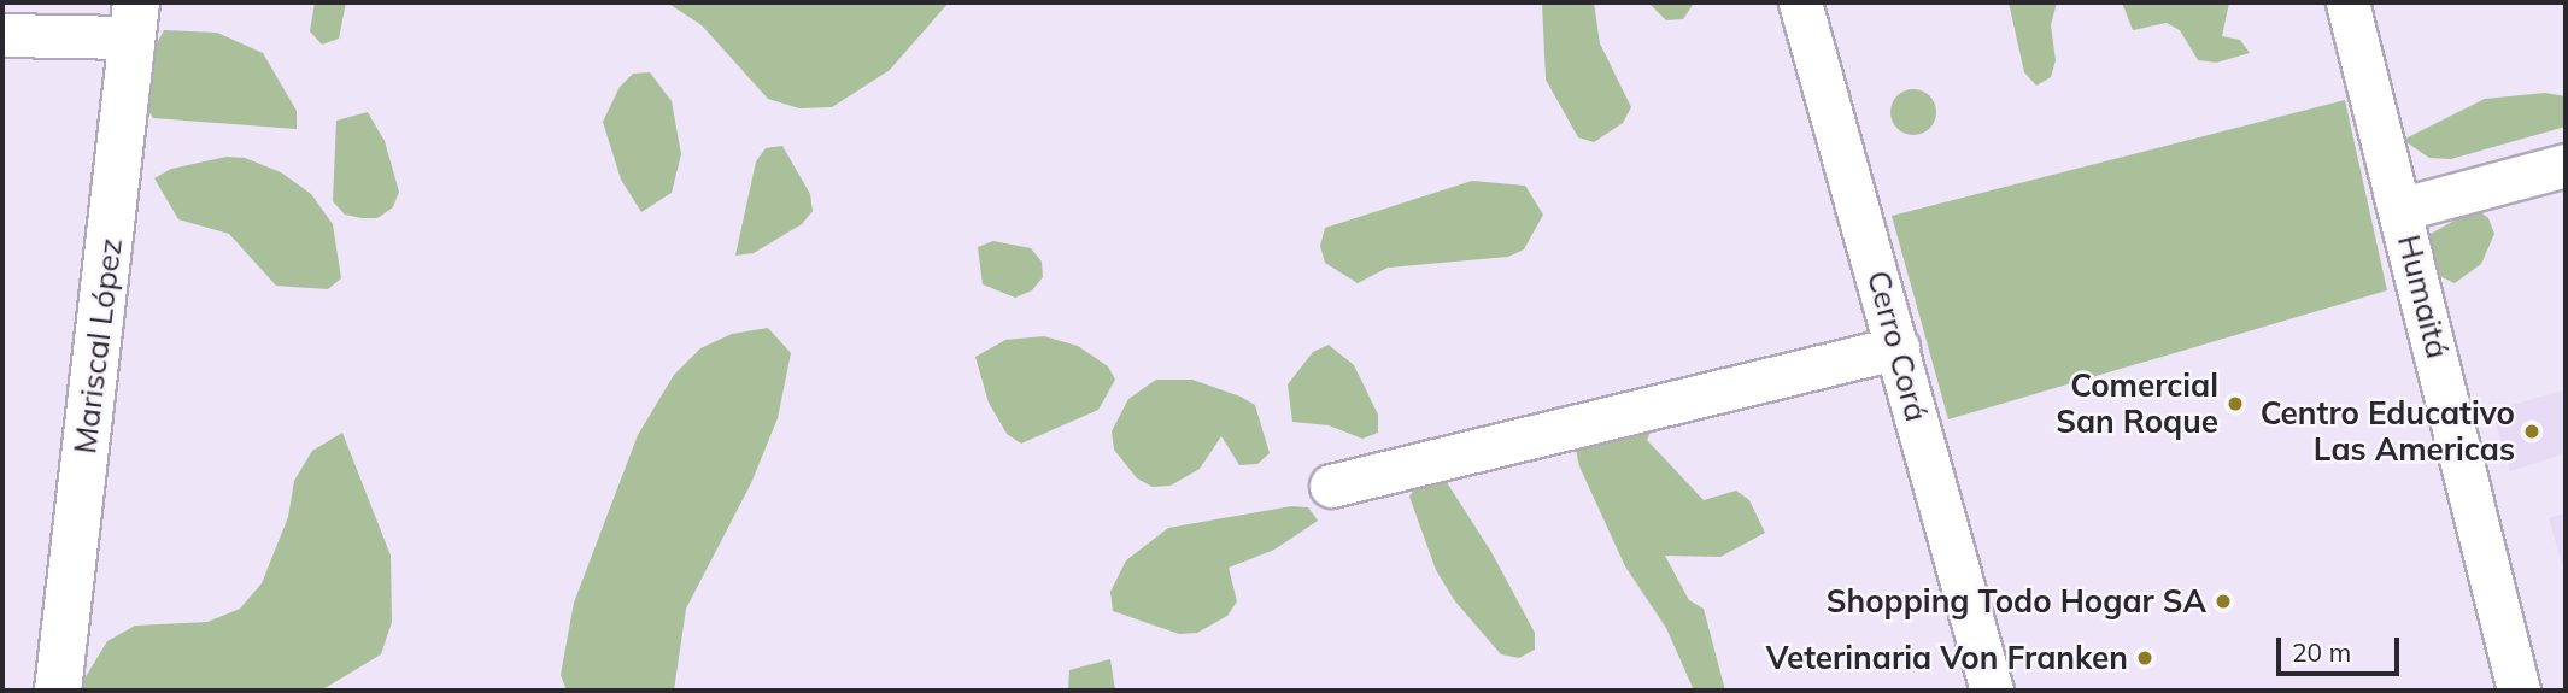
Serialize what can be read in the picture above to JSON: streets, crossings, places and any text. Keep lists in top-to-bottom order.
{
  "streets": {
    "street": ["Humaitá", "Mariscal López", "Cerro Corá"]
  },
  "places": [
    "Comercial San Roque",
    "Centro Educativo Las Americas",
    "Shopping Todo Hogar SA",
    "Veterinaria Von Franken"
  ],
  "scale_bar": "20 m"
}
